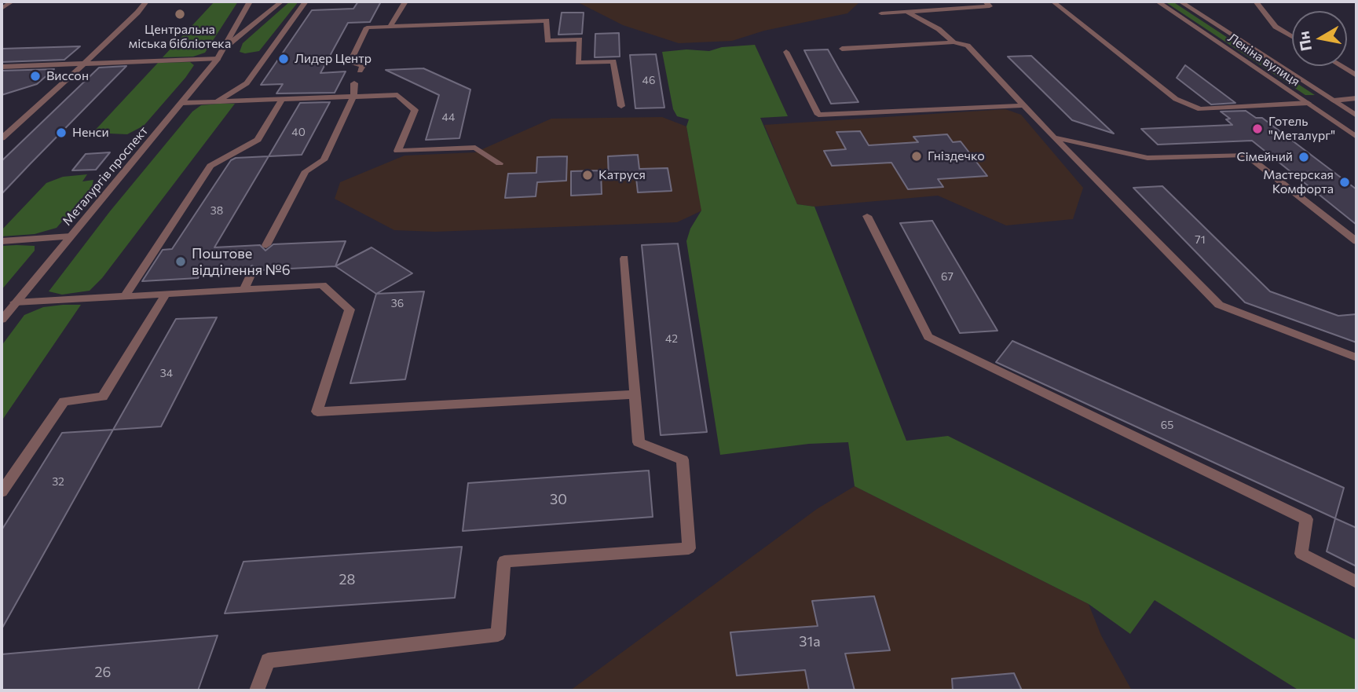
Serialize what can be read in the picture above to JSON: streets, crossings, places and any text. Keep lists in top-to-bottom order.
{
  "streets": {
    "street": ["Леніна вулиця", "Металургів проспект"]
  },
  "places": [
    "Центральна міська бібліотека",
    "Лидер Центр",
    "Виссон",
    "Готель \"Металург\"",
    "Ненси",
    "Гніздечко",
    "Сімейний",
    "Катруся",
    "Мастерская Комфорта",
    "Поштове відділення №6"
  ],
  "house_numbers": [
    "46",
    "44",
    "40",
    "38",
    "71",
    "67",
    "36",
    "42",
    "34",
    "65",
    "32",
    "30",
    "28",
    "31а",
    "26"
  ],
  "north": "left"
}
